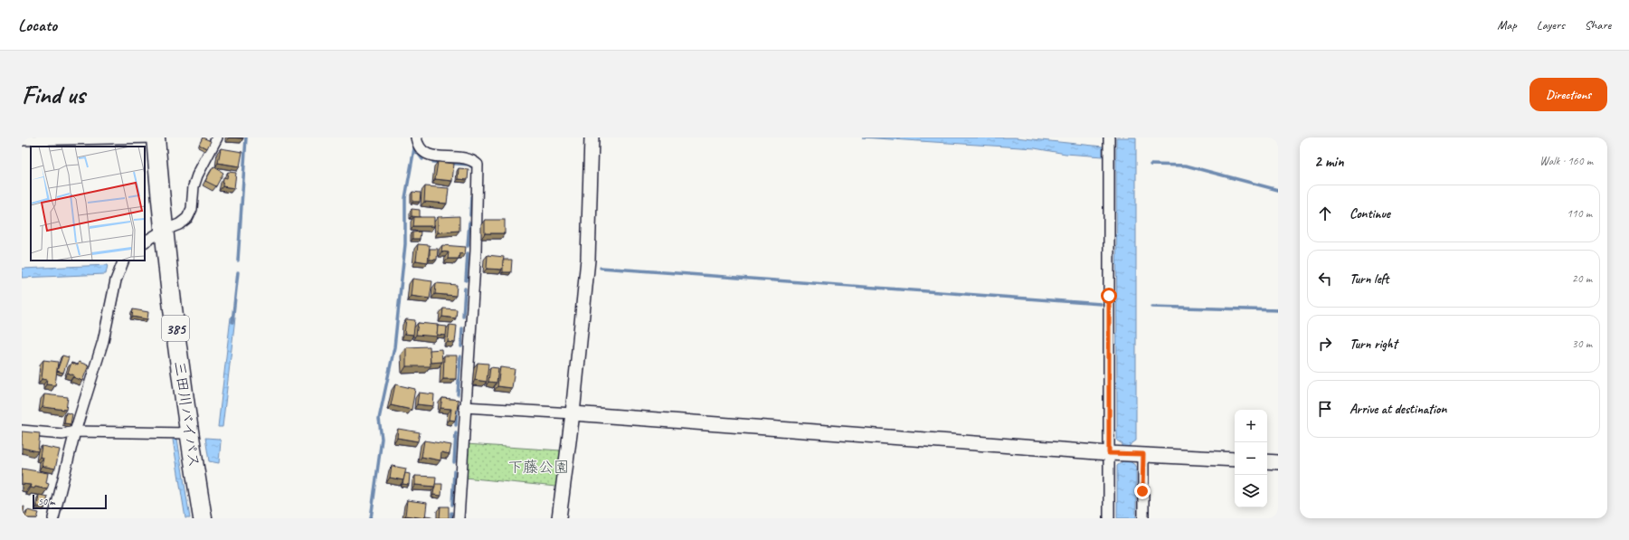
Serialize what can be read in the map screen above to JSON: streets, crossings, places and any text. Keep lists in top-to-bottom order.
{
  "streets": {
    "highway": ["385", "三田川バイパス"]
  },
  "parks": ["下藤公園"],
  "scale_bar": "50 m",
  "page": {
    "header": "Locato",
    "nav": ["Map", "Layers", "Share"],
    "buttons": "Directions",
    "title": "Find us",
    "heading": ["2 min", "Walk · 160 m"],
    "list": [
      ["Continue", "110 m"],
      ["Turn left", "20 m"],
      ["Turn right", "30 m"],
      "Arrive at destination"
    ],
    "map_buttons": ["+", "−"],
    "scale": "50 m"
  }
}
